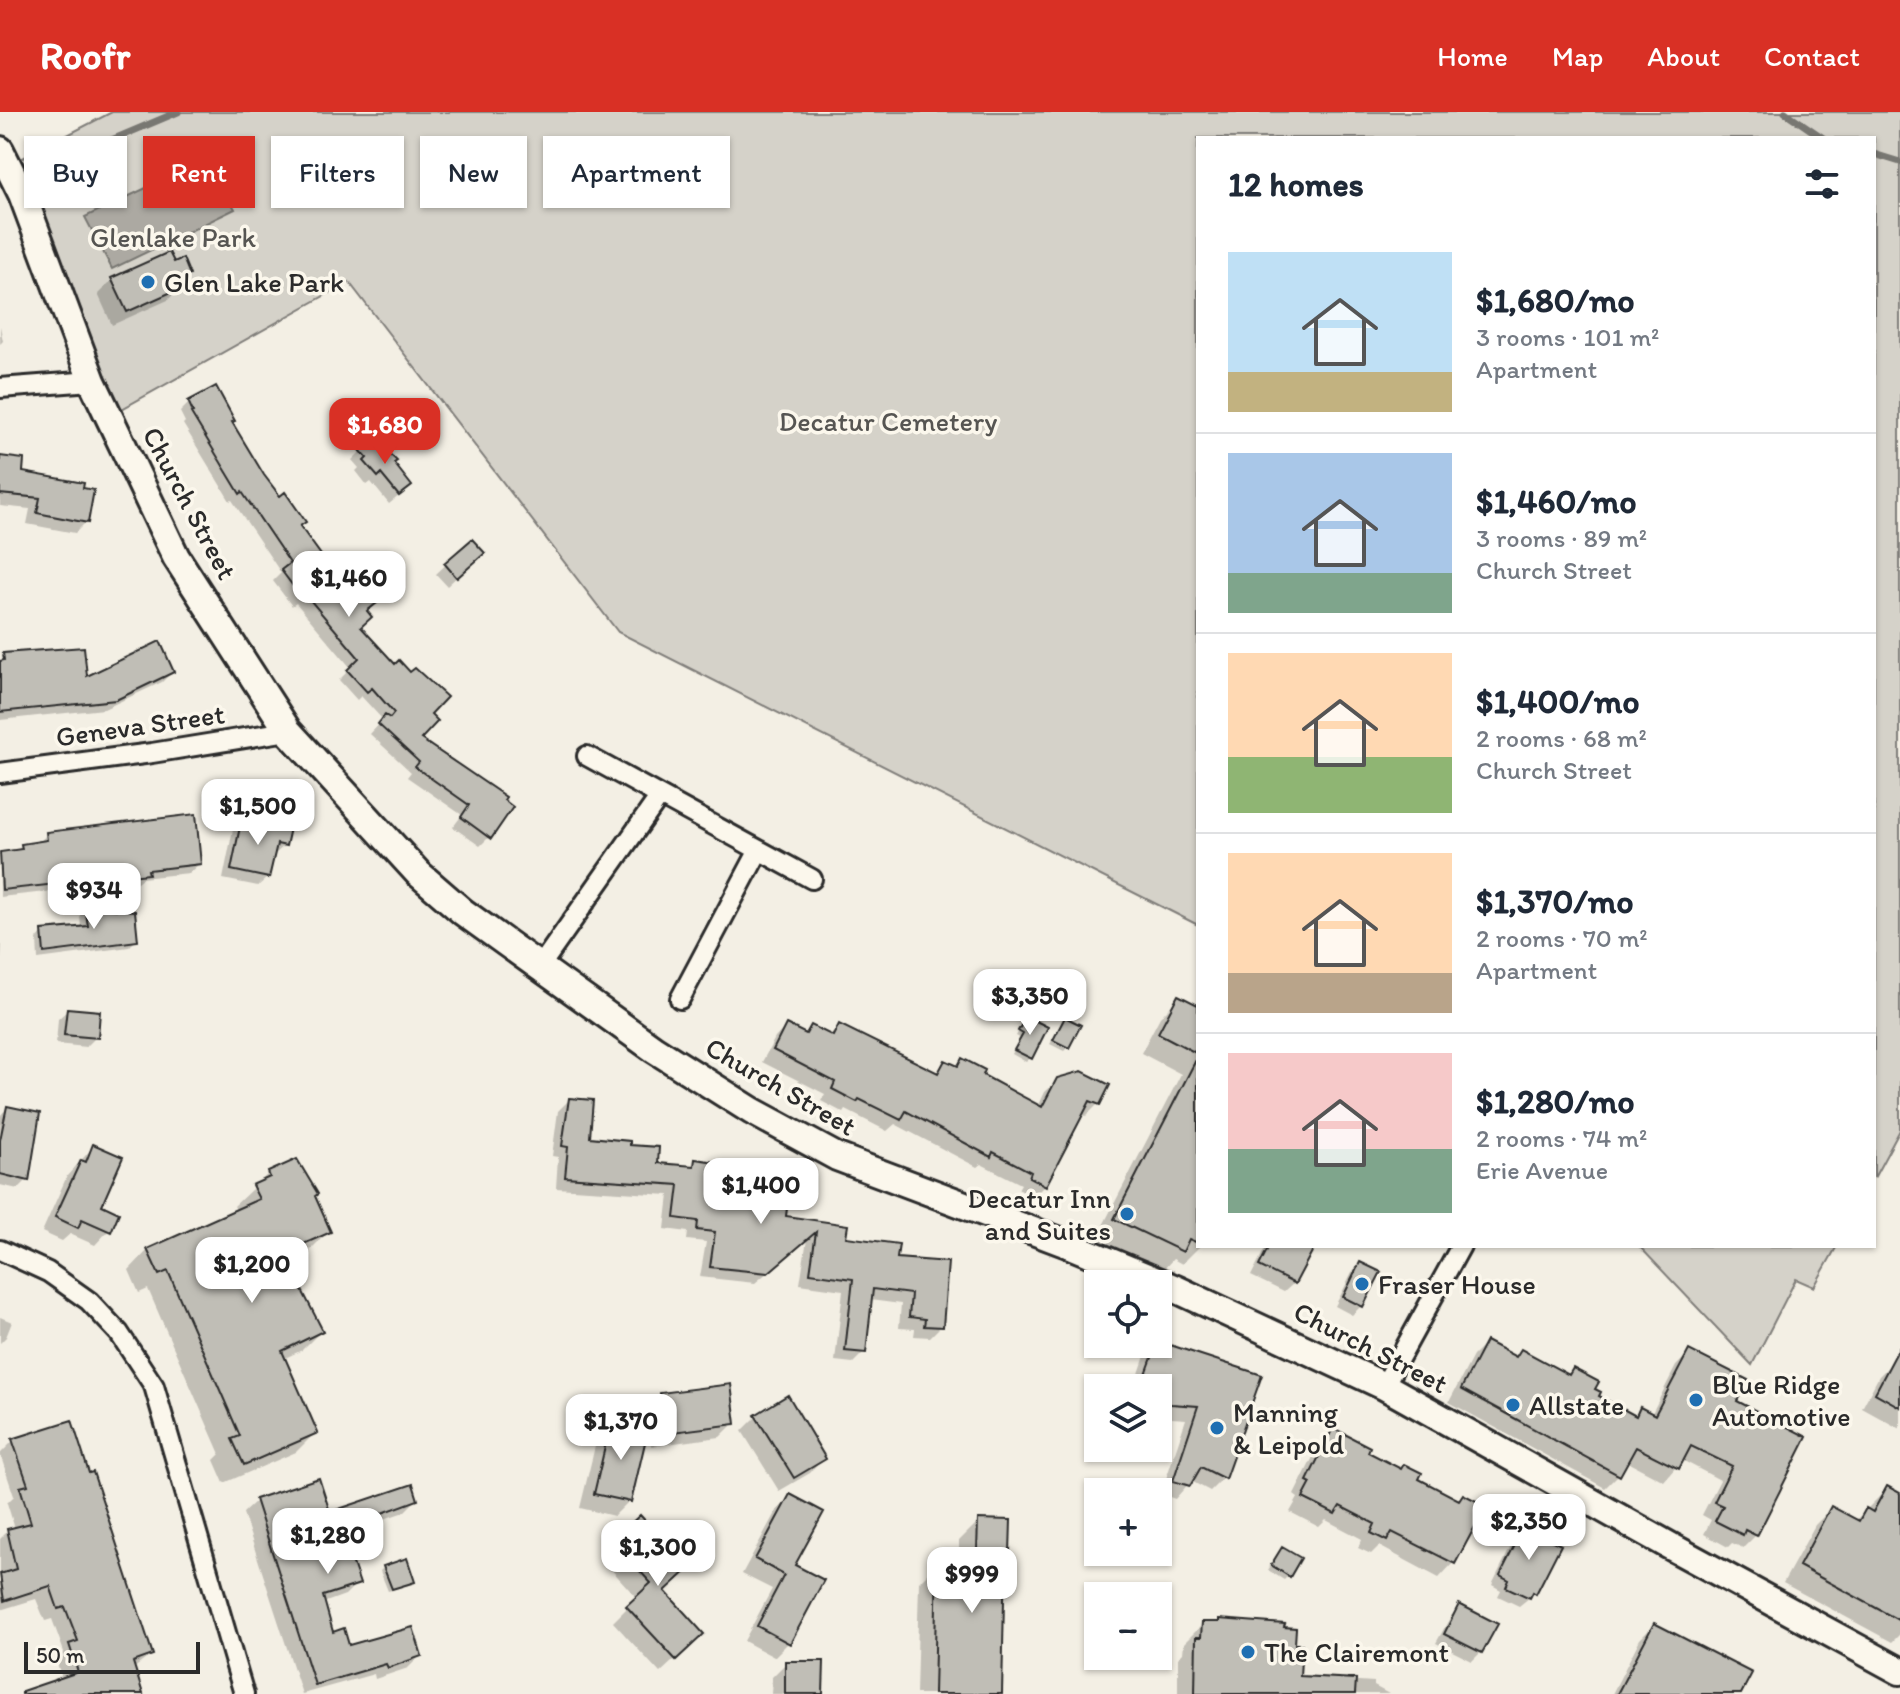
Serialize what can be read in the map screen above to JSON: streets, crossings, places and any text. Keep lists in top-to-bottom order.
{
  "streets": {
    "main road": ["Church Street"],
    "street": ["Geneva Street"]
  },
  "crossings": [
    ["Church Street", "Geneva Street"]
  ],
  "parks": ["Glenlake Park", "Decatur Cemetery"],
  "places": [
    "Glen Lake Park",
    "Decatur Inn and Suites",
    "Fraser House",
    "Blue Ridge Automotive",
    "Allstate",
    "Manning & Leipold",
    "The Clairemont"
  ],
  "scale_bar": "50 m",
  "page": {
    "header": "Roofr",
    "nav": [
      "Home",
      "Map",
      "About",
      "Contact"
    ],
    "chip": [
      "Buy",
      "Rent",
      "Filters",
      "New",
      "Apartment"
    ],
    "heading": "12 homes",
    "list": [
      {
        "name": "$1,680/mo",
        "note": "3 rooms · 101 m² · Apartment"
      },
      {
        "name": "$1,460/mo",
        "note": "3 rooms · 89 m² · Church Street"
      },
      {
        "name": "$1,400/mo",
        "note": "2 rooms · 68 m² · Church Street"
      },
      {
        "name": "$1,370/mo",
        "note": "2 rooms · 70 m² · Apartment"
      },
      {
        "name": "$1,280/mo",
        "note": "2 rooms · 74 m² · Erie Avenue"
      }
    ],
    "price": [
      "$1,680",
      "$1,460",
      "$1,500",
      "$934",
      "$3,350",
      "$1,400",
      "$1,200",
      "$1,370",
      "$2,350",
      "$1,280",
      "$1,300",
      "$999"
    ],
    "map_buttons": ["+", "−"],
    "scale": "50 m"
  }
}
